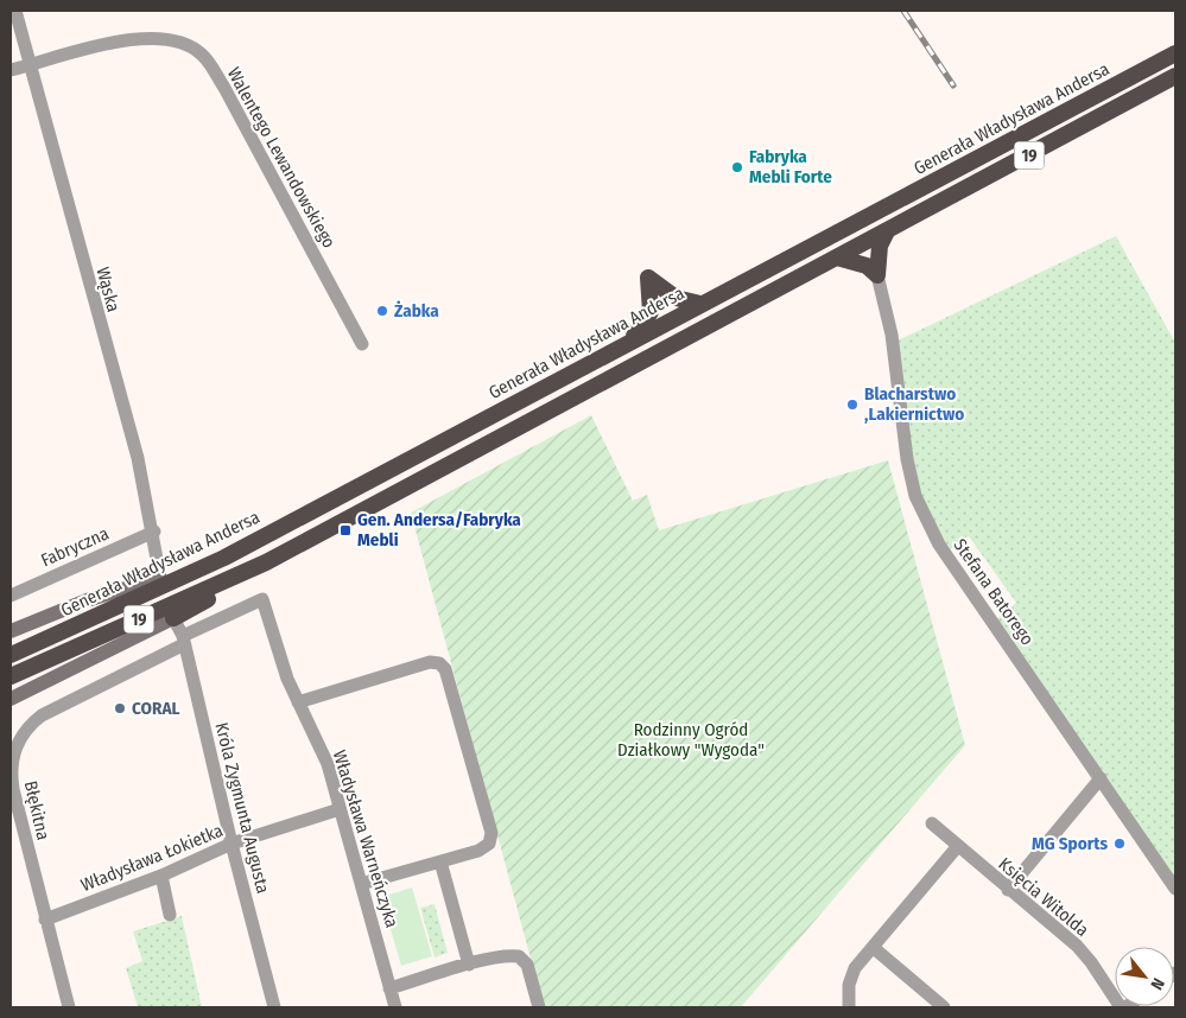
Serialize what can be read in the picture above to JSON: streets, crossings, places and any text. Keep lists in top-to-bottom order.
{
  "streets": {
    "highway": ["Generała Władysława Andersa", "19"],
    "street": [
      "Walentego Lewandowskiego",
      "Wąska",
      "Fabryczna",
      "Stefana Batorego",
      "Króla Zygmunta Augusta",
      "Błękitna",
      "Władysława Warneńczyka",
      "Władysława Łokietka",
      "Księcia Witolda"
    ]
  },
  "crossings": [
    ["Walentego Lewandowskiego", "Wąska"],
    ["Wąska", "Fabryczna"],
    ["Króla Zygmunta Augusta", "Błękitna"],
    ["Króla Zygmunta Augusta", "Władysława Warneńczyka"],
    ["Króla Zygmunta Augusta", "Władysława Łokietka"],
    ["Błękitna", "Władysława Warneńczyka"],
    ["Błękitna", "Władysława Łokietka"],
    ["Władysława Warneńczyka", "Władysława Łokietka"]
  ],
  "parks": ["Rodzinny Ogród Działkowy \"Wygoda\""],
  "places": {
    "other": [
      "Fabryka Mebli Forte",
      "Żabka",
      "Blacharstwo ,Lakiernictwo",
      "CORAL",
      "MG Sports"
    ],
    "transit": ["Gen. Andersa/Fabryka Mebli"]
  },
  "north": "bottom right"
}
